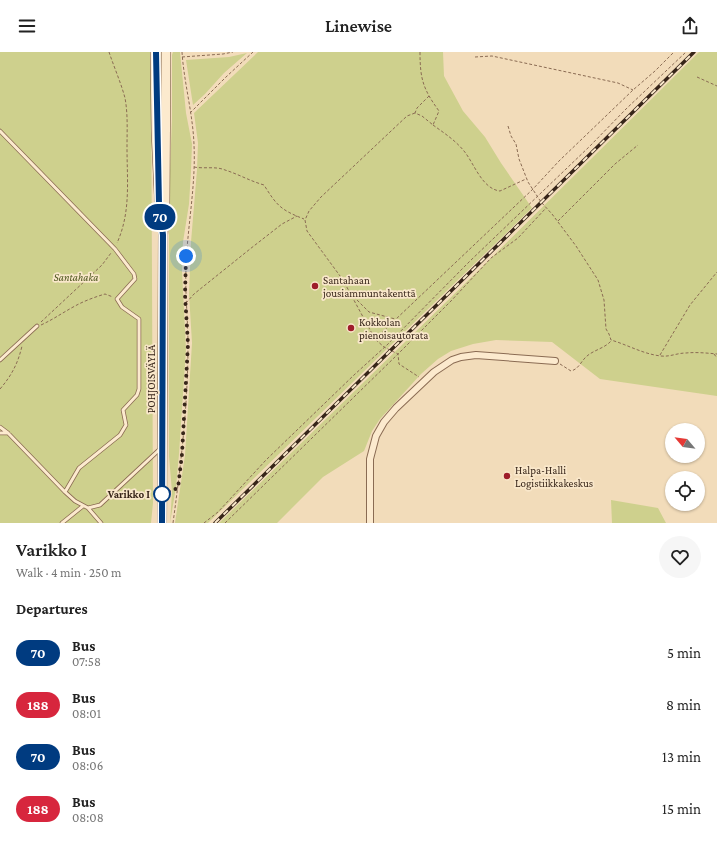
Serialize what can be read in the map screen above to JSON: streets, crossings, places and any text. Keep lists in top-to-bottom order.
{
  "streets": {
    "main road": ["POHJOISVÄYLÄ"]
  },
  "parks": ["Santahaka"],
  "places": [
    "Santahaan jousiammuntakenttä",
    "Kokkolan pienoisautorata",
    "Halpa-Halli Logistiikkakeskus",
    "Varikko I"
  ],
  "lines": ["bus line 70"],
  "north": "top left",
  "page": {
    "header": "Linewise",
    "on_map": "70",
    "heading": [
      ["Varikko I", "Walk · 4 min · 250 m"],
      "Departures"
    ],
    "list": [
      {
        "mark": "70",
        "name": "Bus",
        "note": "07:58",
        "value": "5 min"
      },
      {
        "mark": "188",
        "name": "Bus",
        "note": "08:01",
        "value": "8 min"
      },
      {
        "mark": "70",
        "name": "Bus",
        "note": "08:06",
        "value": "13 min"
      },
      {
        "mark": "188",
        "name": "Bus",
        "note": "08:08",
        "value": "15 min"
      }
    ]
  }
}
